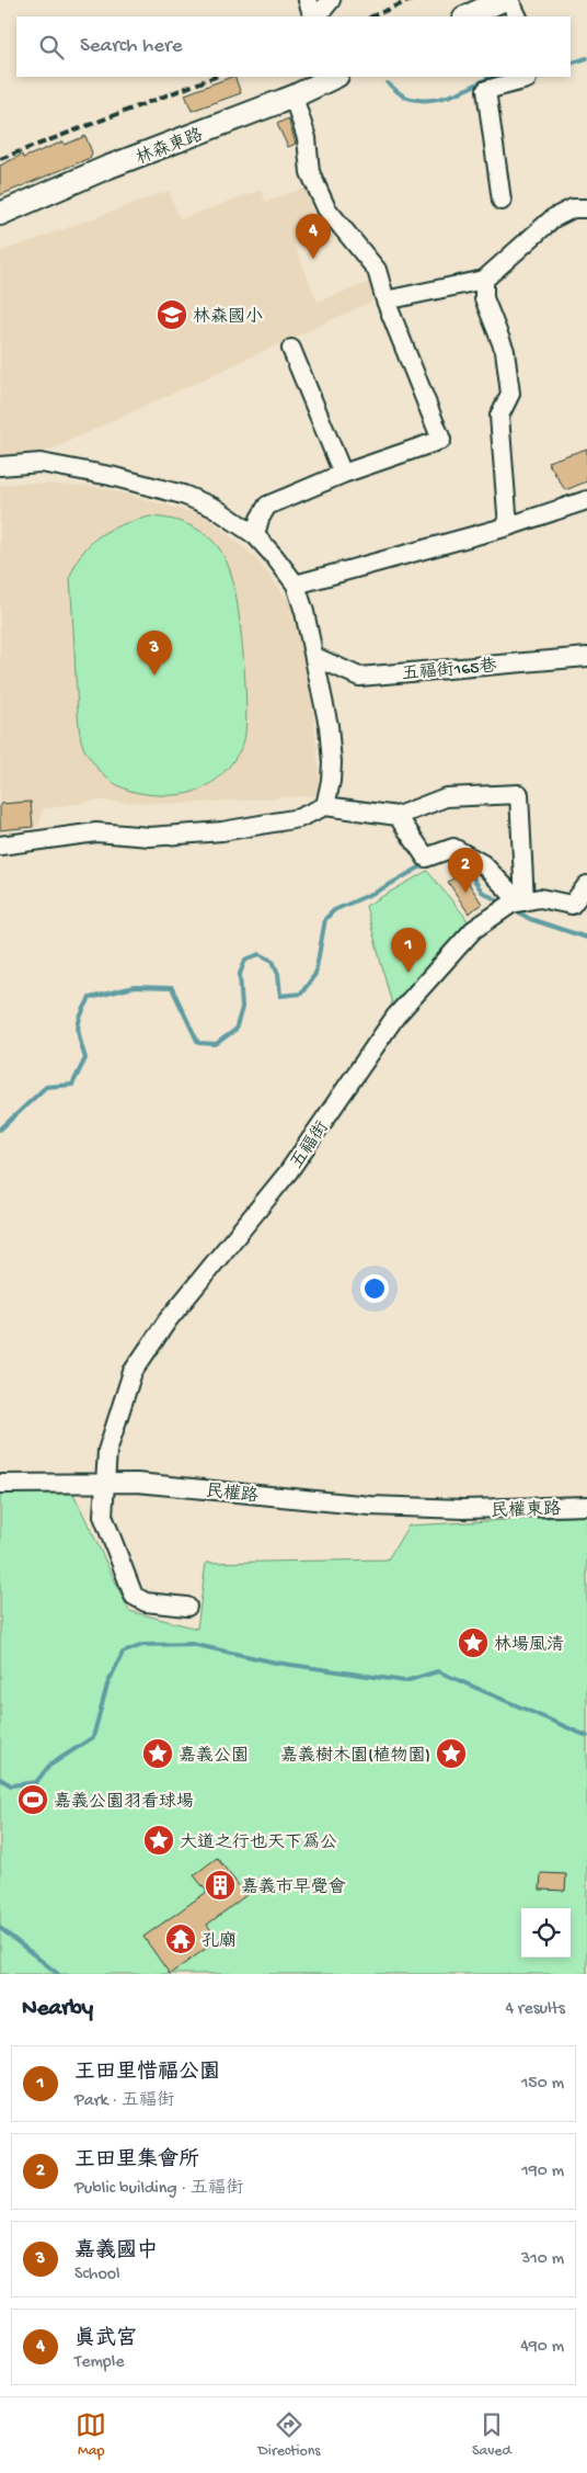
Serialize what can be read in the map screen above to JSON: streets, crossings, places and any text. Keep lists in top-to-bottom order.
{
  "streets": {
    "main road": ["林森東路"],
    "street": [
      "五福街165巷",
      "五福街",
      "民權路",
      "民權東路"
    ]
  },
  "crossings": [
    ["五福街", "民權路"],
    ["民權路", "民權東路"]
  ],
  "places": {
    "school or university": ["林森國小"],
    "place": [
      "林場風清",
      "嘉義公園",
      "嘉義樹木園(植物園)",
      "大道之行也天下為公"
    ],
    "sports": ["嘉義公園羽看球場"],
    "building": ["嘉義市早覺會"],
    "temple": ["孔廟"]
  },
  "page": {
    "search": "Search here",
    "pins": [
      "4",
      "3",
      "2",
      "1"
    ],
    "heading": ["Nearby", "4 results"],
    "list": [
      {
        "mark": "1",
        "name": "王田里惜福公園",
        "note": "Park · 五福街",
        "value": "150 m"
      },
      {
        "mark": "2",
        "name": "王田里集會所",
        "note": "Public building · 五福街",
        "value": "190 m"
      },
      {
        "mark": "3",
        "name": "嘉義國中",
        "note": "School",
        "value": "310 m"
      },
      {
        "mark": "4",
        "name": "真武宮",
        "note": "Temple",
        "value": "490 m"
      }
    ],
    "nav": ["Map", "Directions", "Saved"]
  }
}
